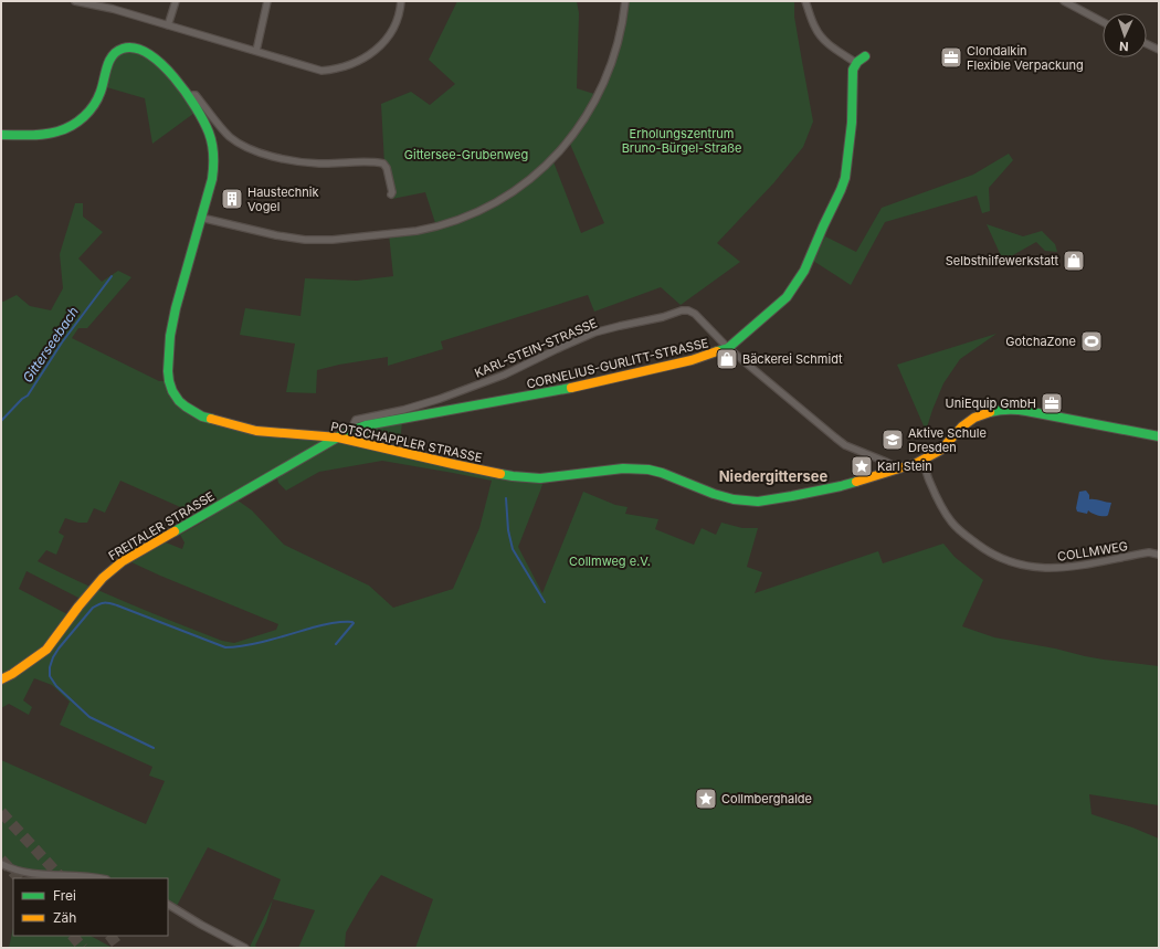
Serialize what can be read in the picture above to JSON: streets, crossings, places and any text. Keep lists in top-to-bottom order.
{
  "streets": {
    "street": [
      "KARL-STEIN-STRASSE",
      "CORNELIUS-GURLITT-STRASSE",
      "POTSCHAPPLER STRASSE",
      "FREITALER STRASSE",
      "COLLMWEG"
    ]
  },
  "crossings": [
    ["KARL-STEIN-STRASSE", "CORNELIUS-GURLITT-STRASSE"],
    ["KARL-STEIN-STRASSE", "POTSCHAPPLER STRASSE"],
    ["CORNELIUS-GURLITT-STRASSE", "POTSCHAPPLER STRASSE"],
    ["CORNELIUS-GURLITT-STRASSE", "FREITALER STRASSE"],
    ["POTSCHAPPLER STRASSE", "FREITALER STRASSE"],
    ["POTSCHAPPLER STRASSE", "COLLMWEG"]
  ],
  "districts": ["Niedergittersee"],
  "water": ["Gitterseebach"],
  "parks": ["Erholungszentrum Bruno-Bürgel-Straße", "Gittersee-Grubenweg", "Collmweg e.V."],
  "places": {
    "office": ["Clondalkin Flexible Verpackung", "UniEquip GmbH"],
    "building": ["Haustechnik Vogel"],
    "shop": ["Selbsthilfewerkstatt", "Bäckerei Schmidt"],
    "sports": ["GotchaZone"],
    "school or university": ["Aktive Schule Dresden"],
    "place": ["Karl Stein", "Collmberghalde"]
  },
  "legend": ["Frei", "Zäh"],
  "north": "bottom"
}
